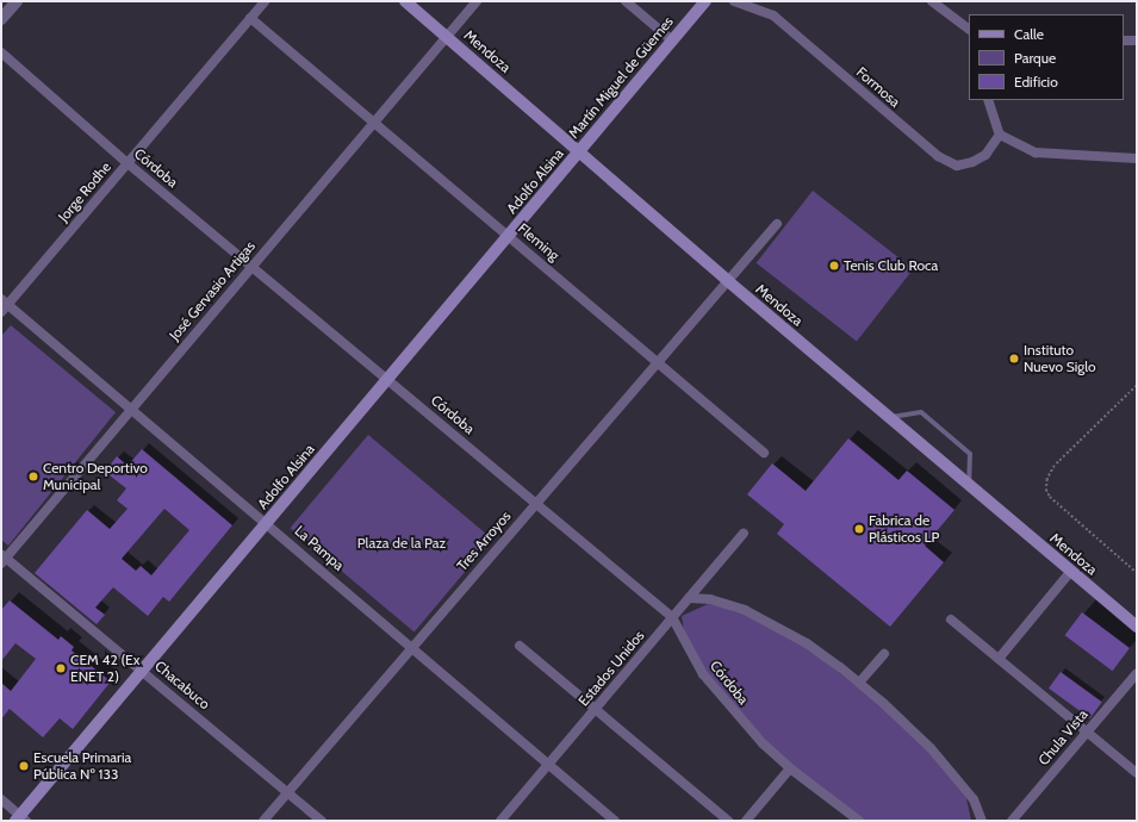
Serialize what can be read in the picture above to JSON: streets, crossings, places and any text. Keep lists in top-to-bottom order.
{
  "streets": {
    "main road": ["Mendoza", "Martín Miguel de Güemes", "Adolfo Alsina"],
    "street": [
      "Formosa",
      "Córdoba",
      "Jorge Rodhe",
      "Fleming",
      "José Gervasio Artigas",
      "Tres Arroyos",
      "La Pampa",
      "Estados Unidos",
      "Chacabuco",
      "Chula Vista"
    ]
  },
  "crossings": [
    ["Mendoza", "Martín Miguel de Güemes"],
    ["Mendoza", "Adolfo Alsina"],
    ["Mendoza", "José Gervasio Artigas"],
    ["Mendoza", "Tres Arroyos"],
    ["Martín Miguel de Güemes", "Adolfo Alsina"],
    ["Córdoba", "Adolfo Alsina"],
    ["Córdoba", "Jorge Rodhe"],
    ["Córdoba", "José Gervasio Artigas"],
    ["Córdoba", "Tres Arroyos"],
    ["Córdoba", "Estados Unidos"],
    ["Adolfo Alsina", "Fleming"],
    ["Adolfo Alsina", "La Pampa"],
    ["Adolfo Alsina", "Chacabuco"],
    ["Jorge Rodhe", "Fleming"],
    ["Jorge Rodhe", "La Pampa"],
    ["Fleming", "José Gervasio Artigas"],
    ["Fleming", "Tres Arroyos"],
    ["José Gervasio Artigas", "La Pampa"],
    ["José Gervasio Artigas", "Chacabuco"],
    ["Tres Arroyos", "La Pampa"],
    ["Tres Arroyos", "Chacabuco"],
    ["La Pampa", "Estados Unidos"]
  ],
  "parks": ["Plaza de la Paz"],
  "places": [
    "Tenis Club Roca",
    "Instituto Nuevo Siglo",
    "Centro Deportivo Municipal",
    "Fabrica de Plásticos LP",
    "CEM 42 (Ex ENET 2)",
    "Escuela Primaria Pública Nº 133"
  ],
  "legend": ["Calle", "Parque", "Edificio"]
}
